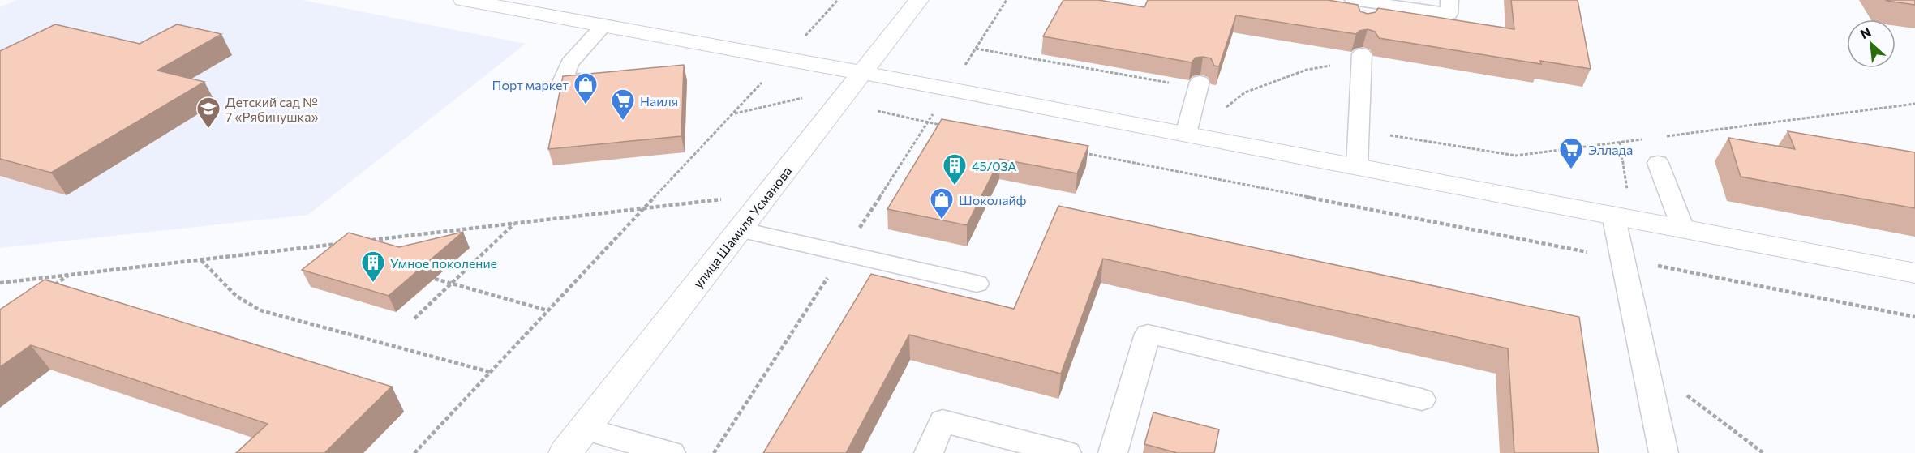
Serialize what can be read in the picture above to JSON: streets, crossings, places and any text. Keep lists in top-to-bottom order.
{
  "streets": {
    "street": ["улица Шамиля Усманова"]
  },
  "places": {
    "shop": ["Порт маркет", "Шоколайф"],
    "supermarket": ["Наиля", "Эллада"],
    "school or university": ["Детский сад № 7 «Рябинушка»"],
    "building": ["45/03А", "Умное поколение"]
  },
  "north": "top left"
}
